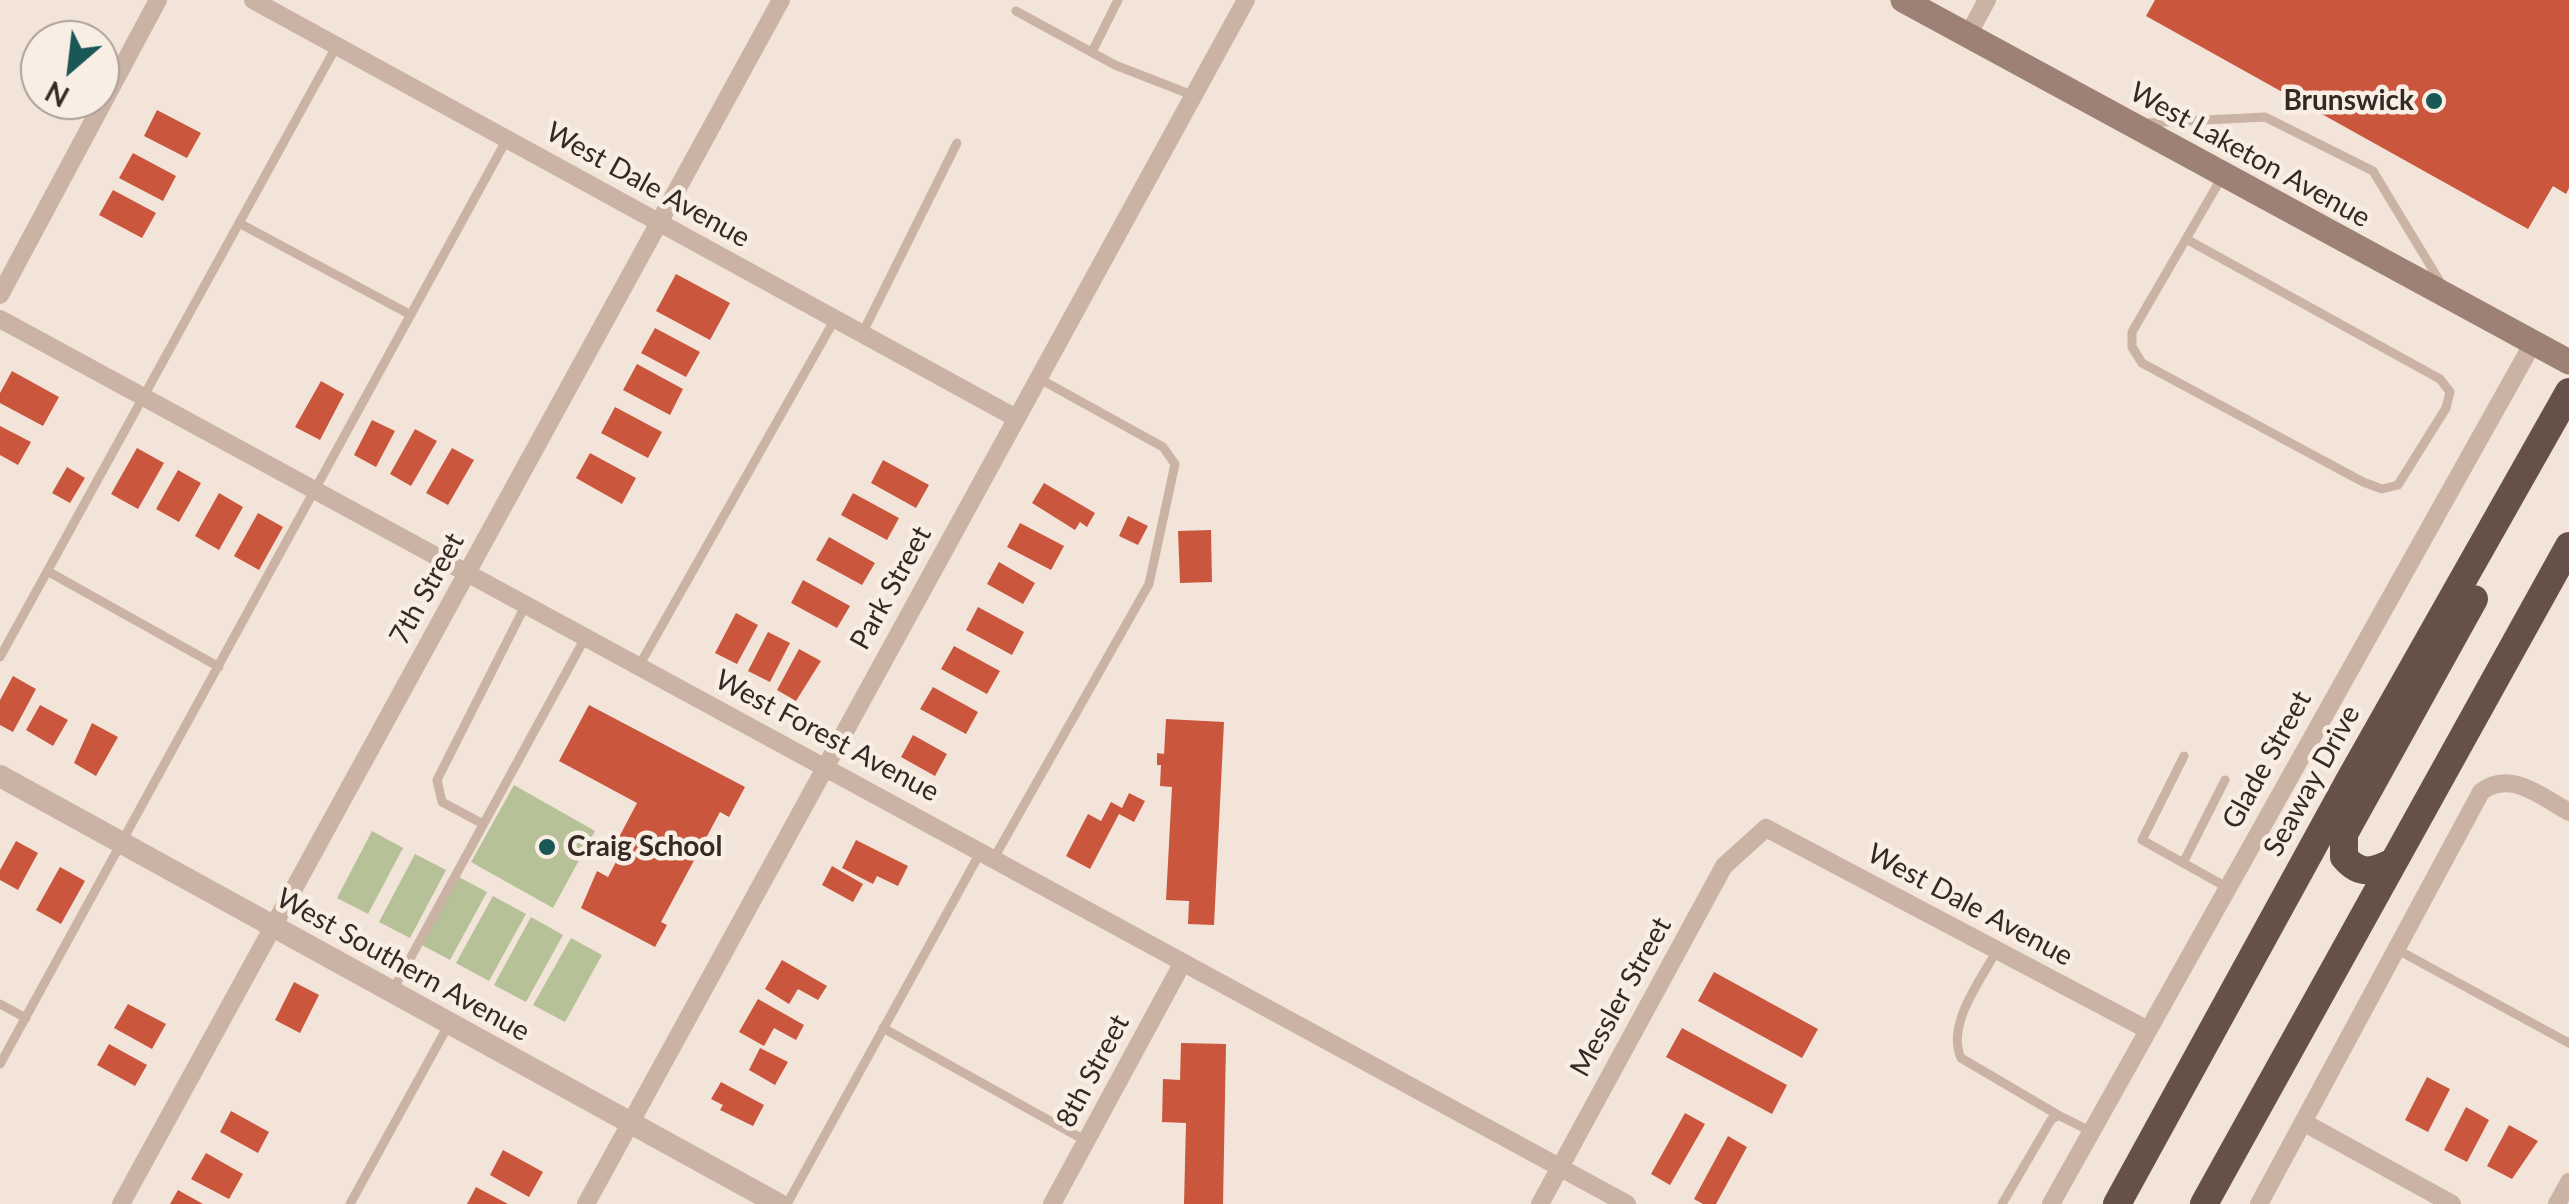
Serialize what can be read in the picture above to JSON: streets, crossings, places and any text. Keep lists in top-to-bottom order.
{
  "streets": {
    "highway": ["Seaway Drive"],
    "main road": ["West Laketon Avenue"],
    "street": [
      "West Dale Avenue",
      "Park Street",
      "7th Street",
      "West Forest Avenue",
      "Glade Street",
      "West Southern Avenue",
      "Messler Street",
      "8th Street"
    ]
  },
  "crossings": [
    ["West Laketon Avenue", "Glade Street"],
    ["West Dale Avenue", "Park Street"],
    ["West Dale Avenue", "7th Street"],
    ["West Dale Avenue", "Glade Street"],
    ["West Dale Avenue", "Messler Street"],
    ["Park Street", "West Forest Avenue"],
    ["Park Street", "West Southern Avenue"],
    ["7th Street", "West Forest Avenue"],
    ["7th Street", "West Southern Avenue"],
    ["West Forest Avenue", "Messler Street"],
    ["West Forest Avenue", "8th Street"]
  ],
  "places": ["Brunswick", "Craig School"],
  "north": "bottom left"
}
